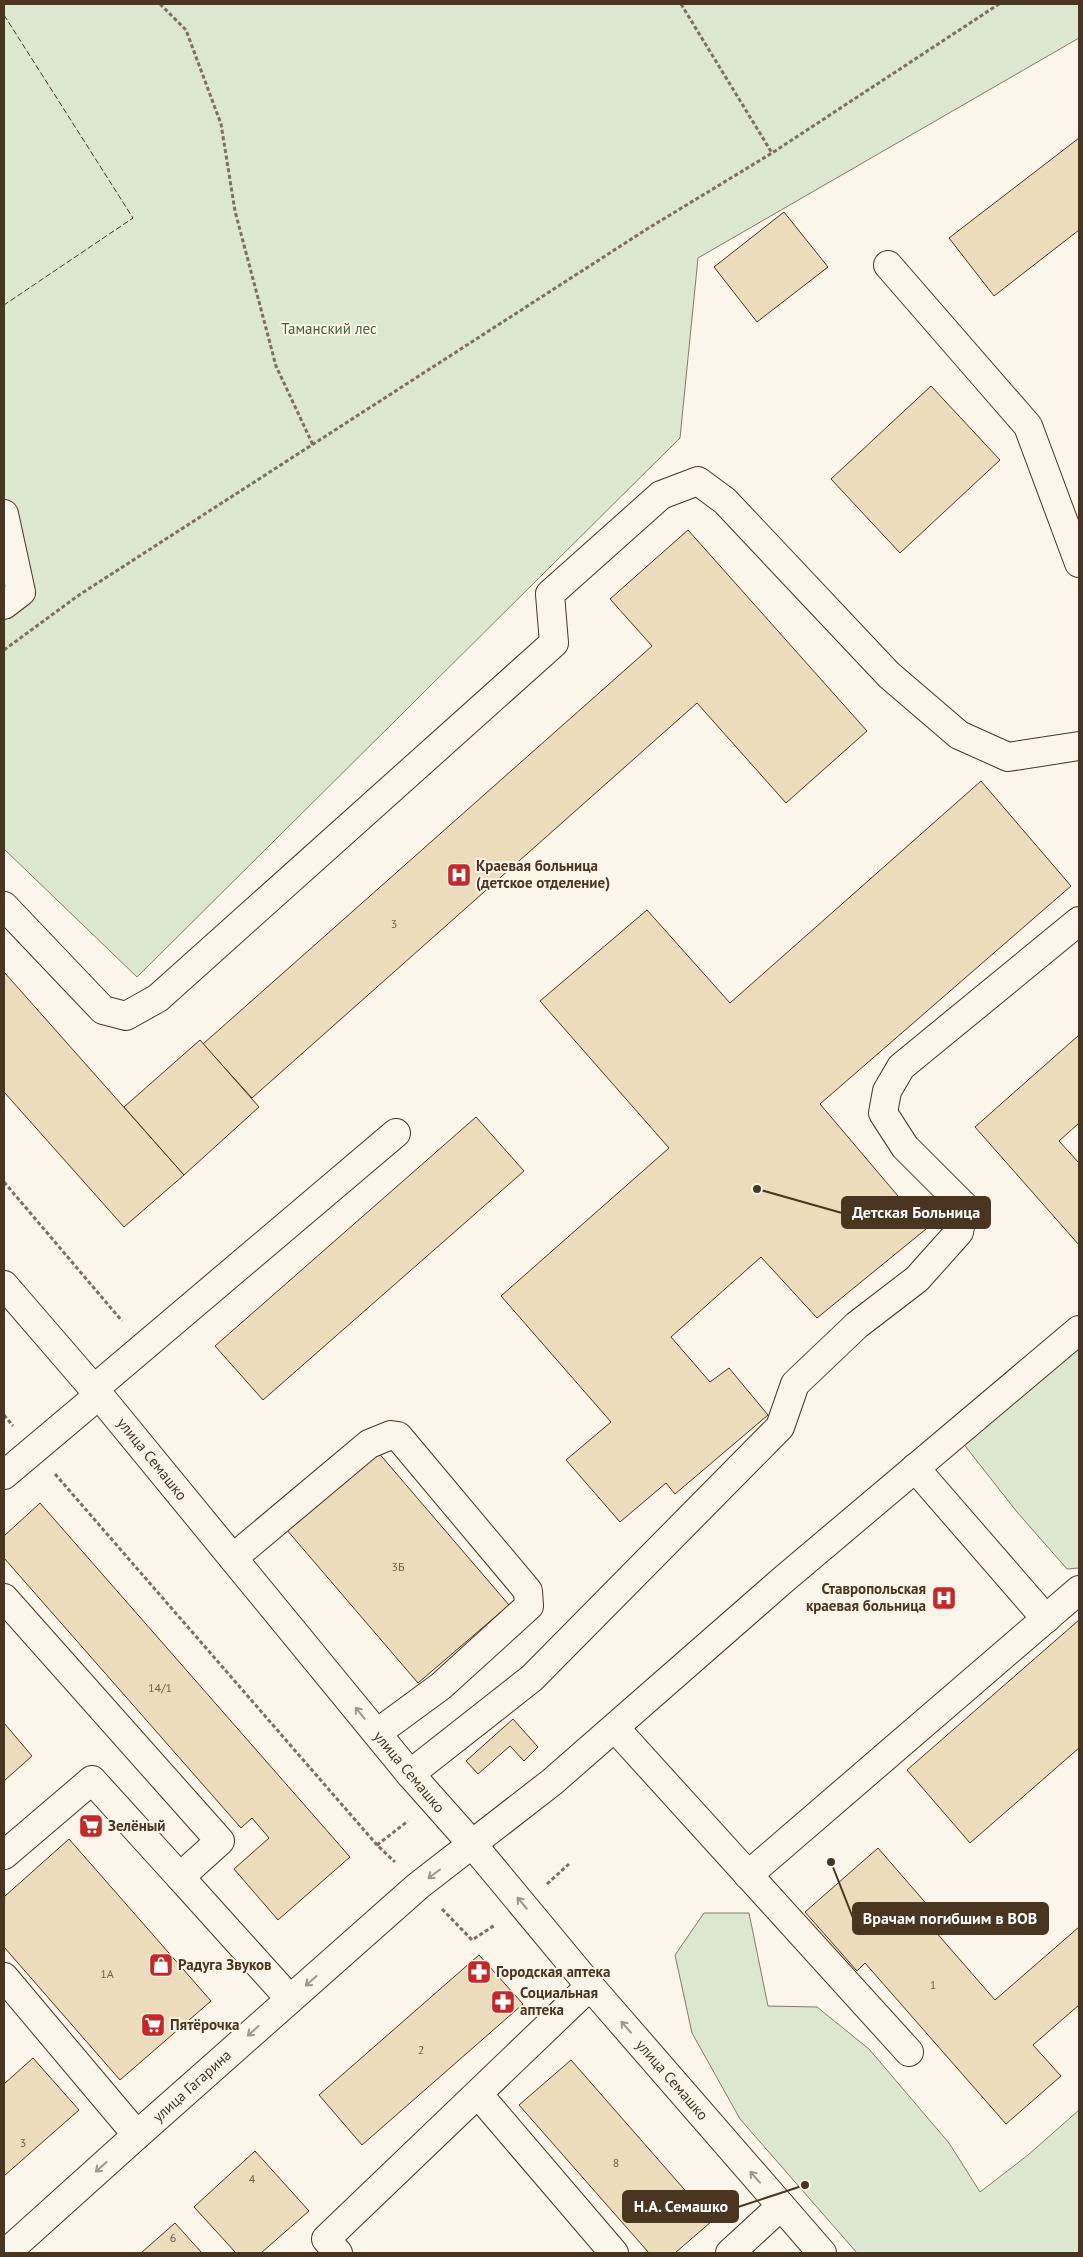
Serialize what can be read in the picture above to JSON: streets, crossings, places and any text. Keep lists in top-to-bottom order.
{
  "streets": {
    "street": ["улица Семашко", "улица Гагарина"]
  },
  "crossings": [
    ["улица Семашко", "улица Гагарина"]
  ],
  "parks": ["Таманский лес"],
  "places": {
    "hospital": ["Краевая больница (детское отделение)", "Ставропольская краевая больница"],
    "other": ["Детская Больница", "Врачам погибшим в ВОВ", "Н.А. Семашко"],
    "supermarket": ["Зелёный", "Пятёрочка"],
    "shop": ["Радуга Звуков"],
    "pharmacy": ["Городская аптека", "Социальная аптека"]
  },
  "house_numbers": [
    "3",
    "3Б",
    "14/1",
    "1А",
    "1",
    "2",
    "3",
    "8",
    "4",
    "6"
  ]
}
